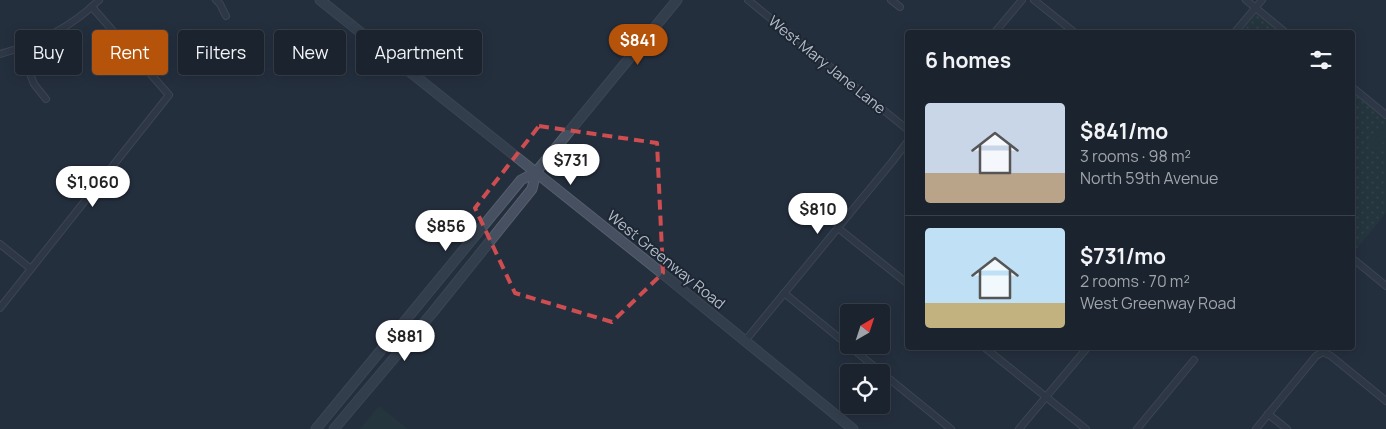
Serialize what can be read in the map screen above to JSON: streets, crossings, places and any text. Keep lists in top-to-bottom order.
{
  "streets": {
    "main road": ["West Greenway Road"],
    "street": ["West Mary Jane Lane"]
  },
  "north": "top right",
  "page": {
    "price": [
      "$841",
      "$731",
      "$1,060",
      "$810",
      "$856",
      "$881"
    ],
    "chip": [
      "Buy",
      "Rent",
      "Filters",
      "New",
      "Apartment"
    ],
    "heading": "6 homes",
    "list": [
      {
        "name": "$841/mo",
        "note": "3 rooms · 98 m² · North 59th Avenue"
      },
      {
        "name": "$731/mo",
        "note": "2 rooms · 70 m² · West Greenway Road"
      }
    ]
  }
}
